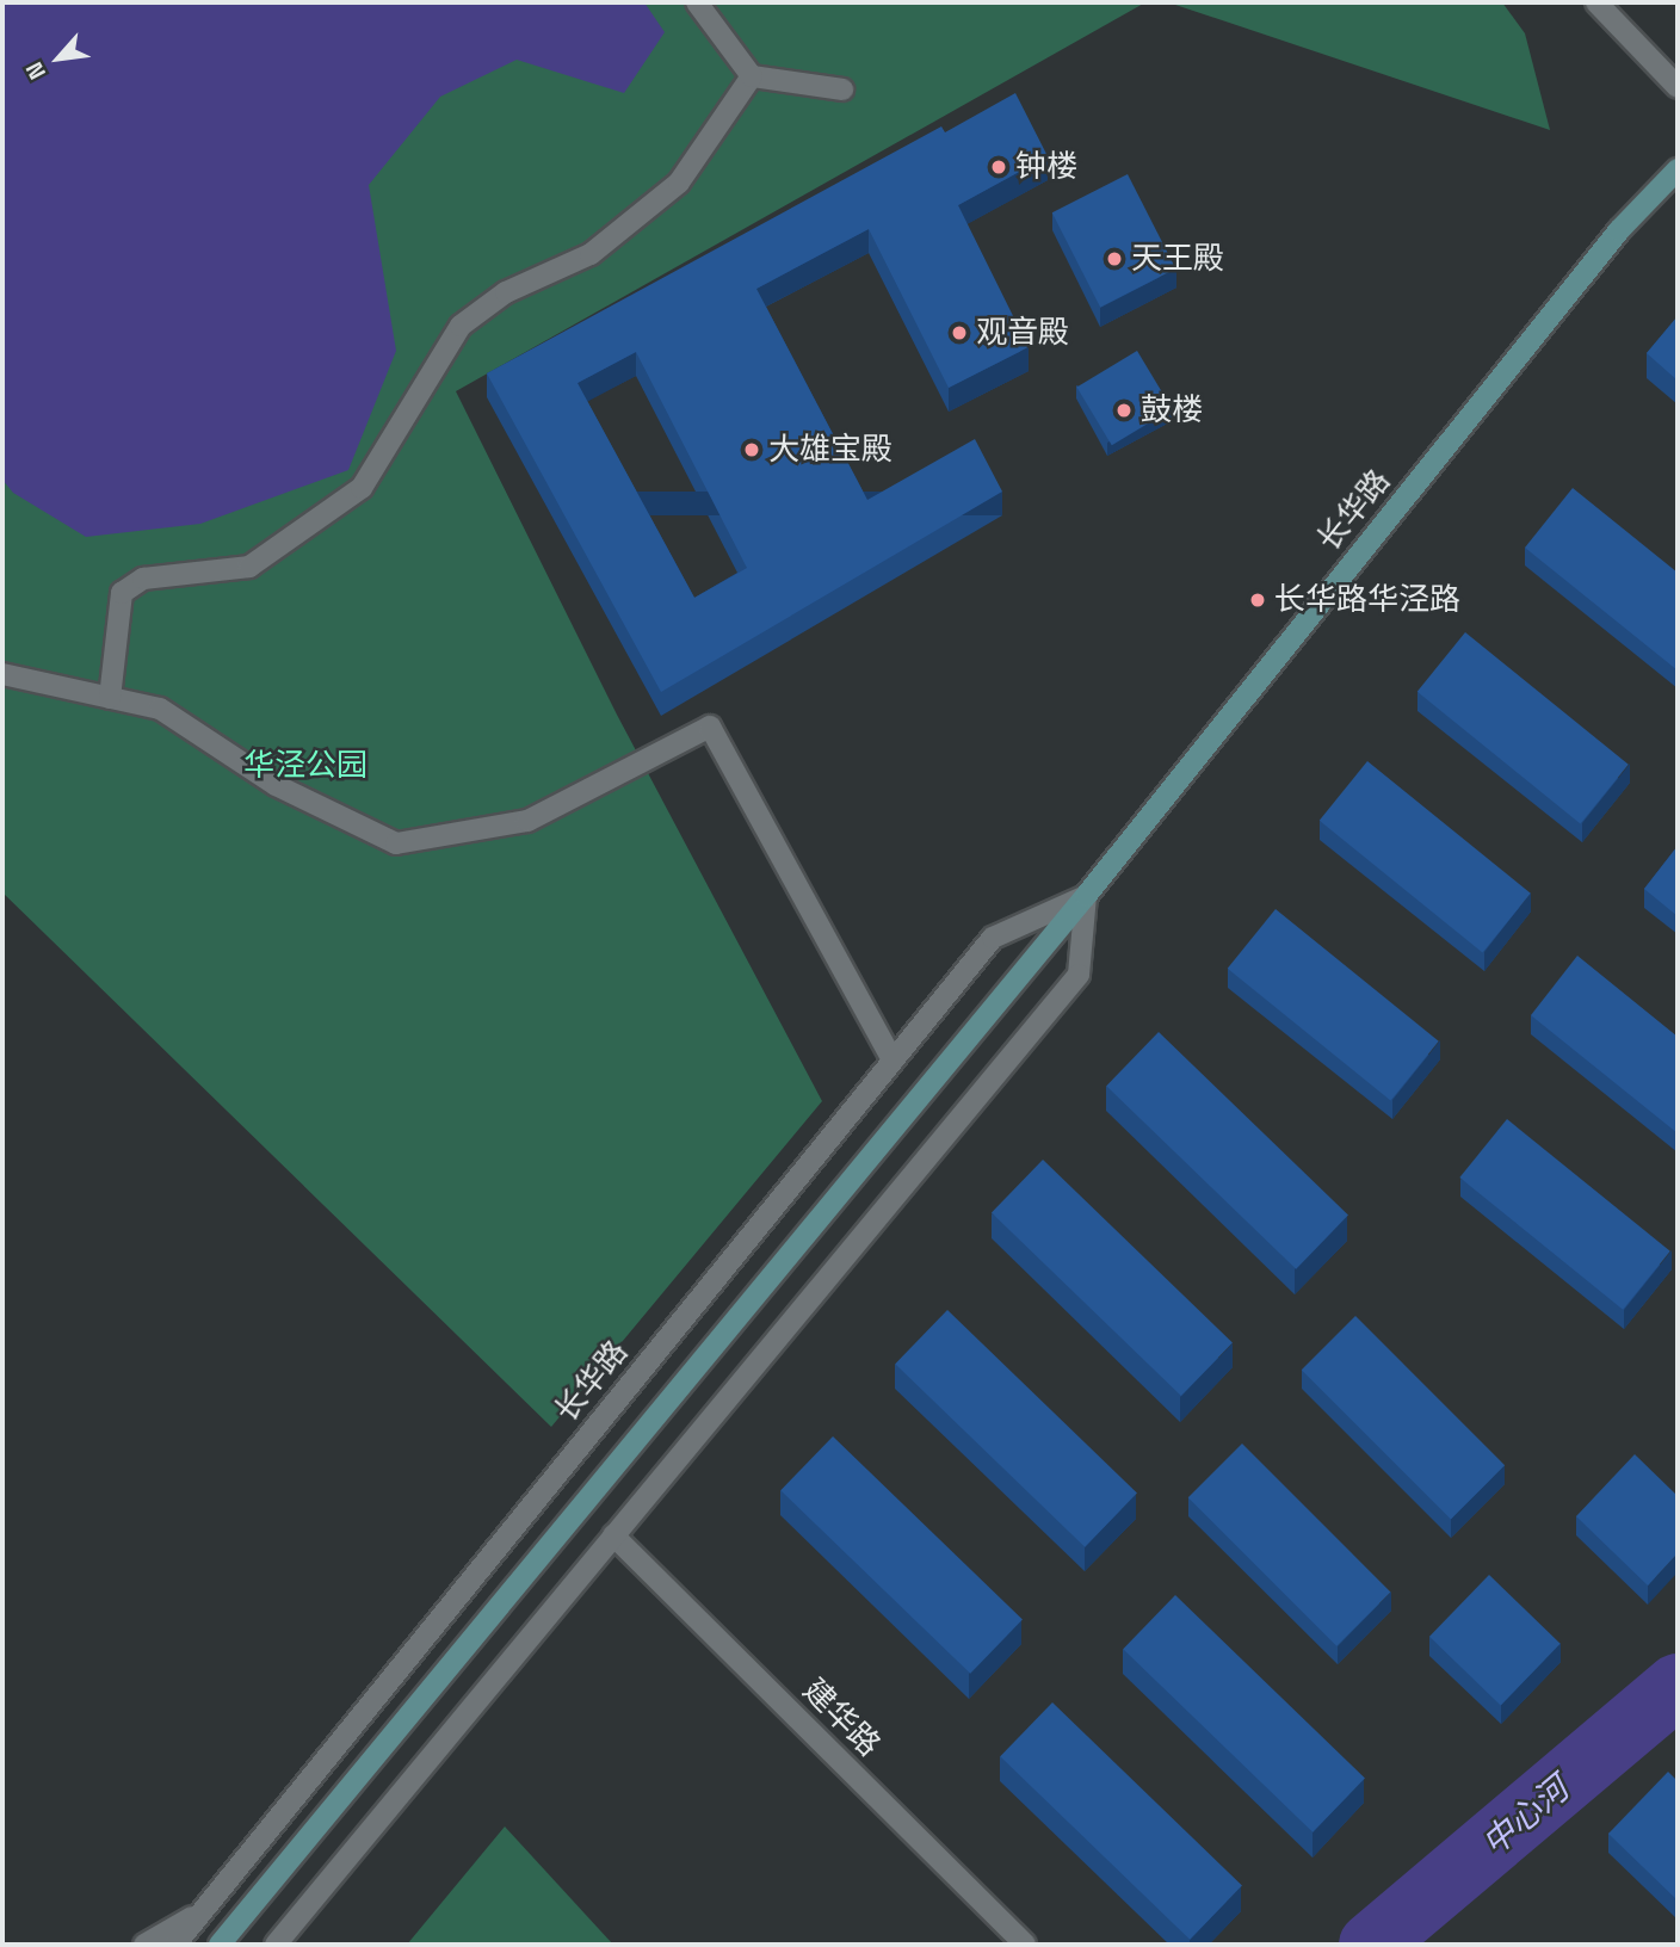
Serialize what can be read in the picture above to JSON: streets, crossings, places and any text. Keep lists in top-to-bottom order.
{
  "streets": {
    "street": ["长华路", "建华路"]
  },
  "water": ["中心河"],
  "parks": ["华泾公园"],
  "places": [
    "钟楼",
    "天王殿",
    "观音殿",
    "鼓楼",
    "大雄宝殿",
    "长华路华泾路"
  ],
  "north": "bottom left"
}
